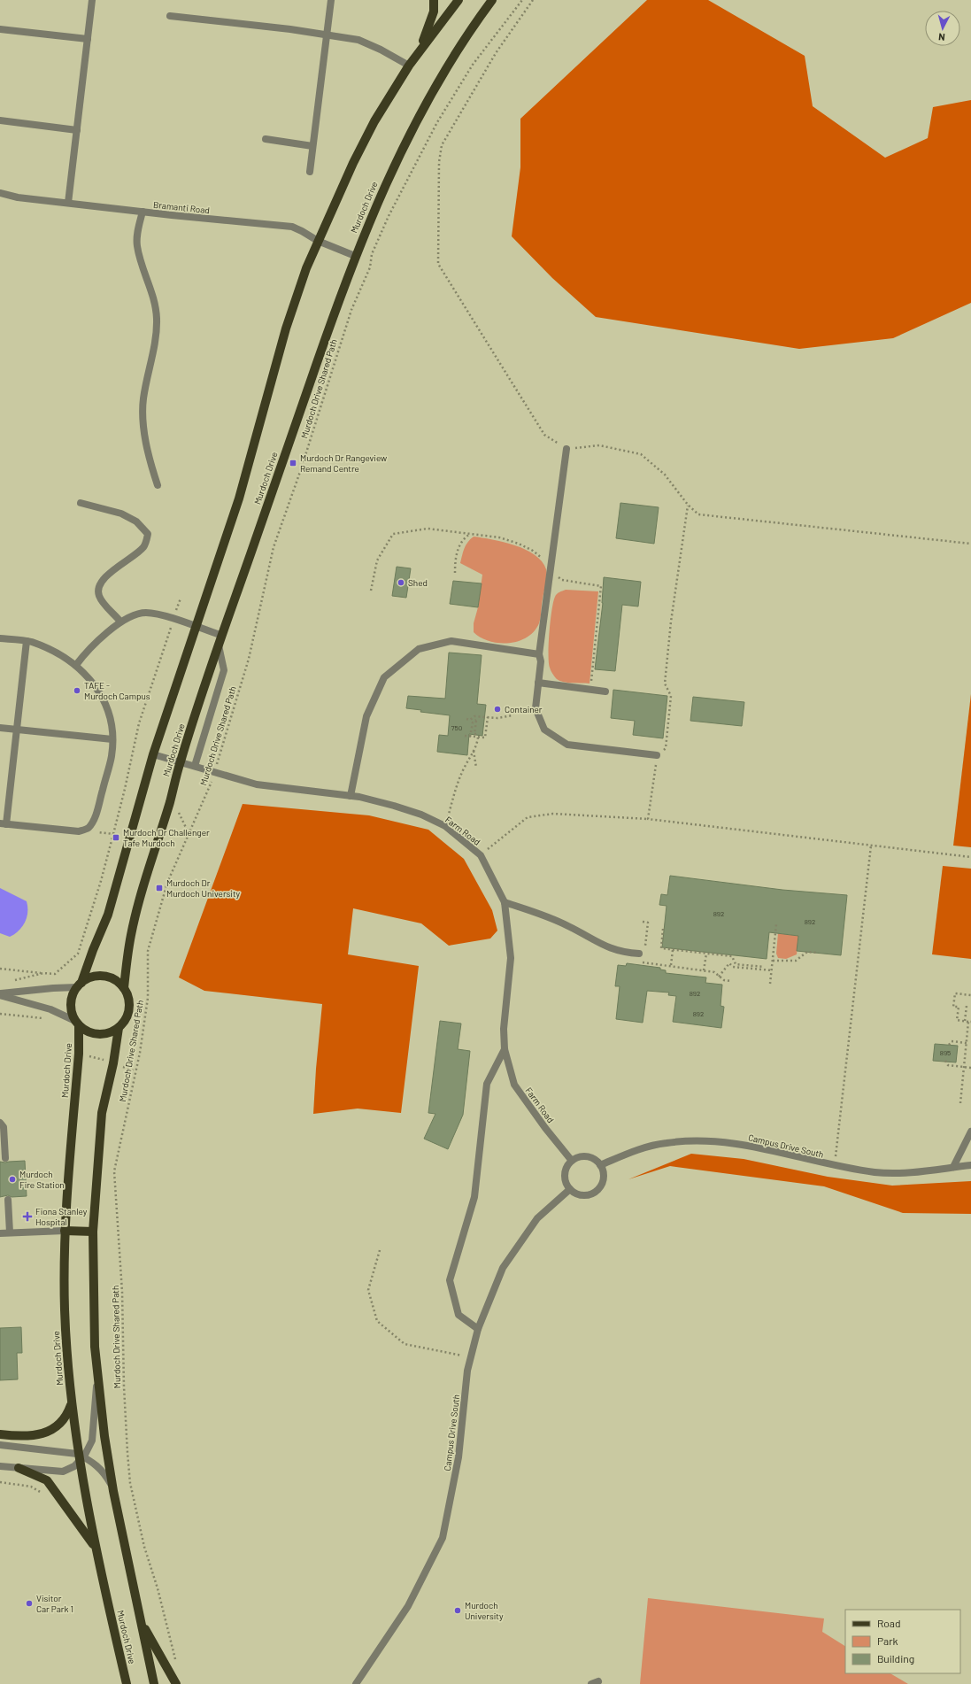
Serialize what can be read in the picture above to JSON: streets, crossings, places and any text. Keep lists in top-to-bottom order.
{
  "streets": {
    "main road": ["Murdoch Drive"],
    "street": ["Bramanti Road", "Farm Road", "Campus Drive South"],
    "path": ["Murdoch Drive Shared Path"]
  },
  "crossings": [
    ["Bramanti Road", "Murdoch Drive"],
    ["Murdoch Drive", "Farm Road"],
    ["Murdoch Drive Shared Path", "Farm Road"],
    ["Farm Road", "Campus Drive South"]
  ],
  "places": {
    "transit": ["Murdoch Dr Rangeview Remand Centre", "Murdoch Dr Challenger Tafe Murdoch", "Murdoch Dr Murdoch University"],
    "other": [
      "Shed",
      "TAFE - Murdoch Campus",
      "Container",
      "Murdoch Fire Station",
      "Visitor Car Park 1",
      "Murdoch University"
    ],
    "health": ["Fiona Stanley Hospital"]
  },
  "house_numbers": [
    "750",
    "892",
    "892",
    "892",
    "892",
    "895"
  ],
  "legend": ["Road", "Park", "Building"],
  "north": "bottom"
}
